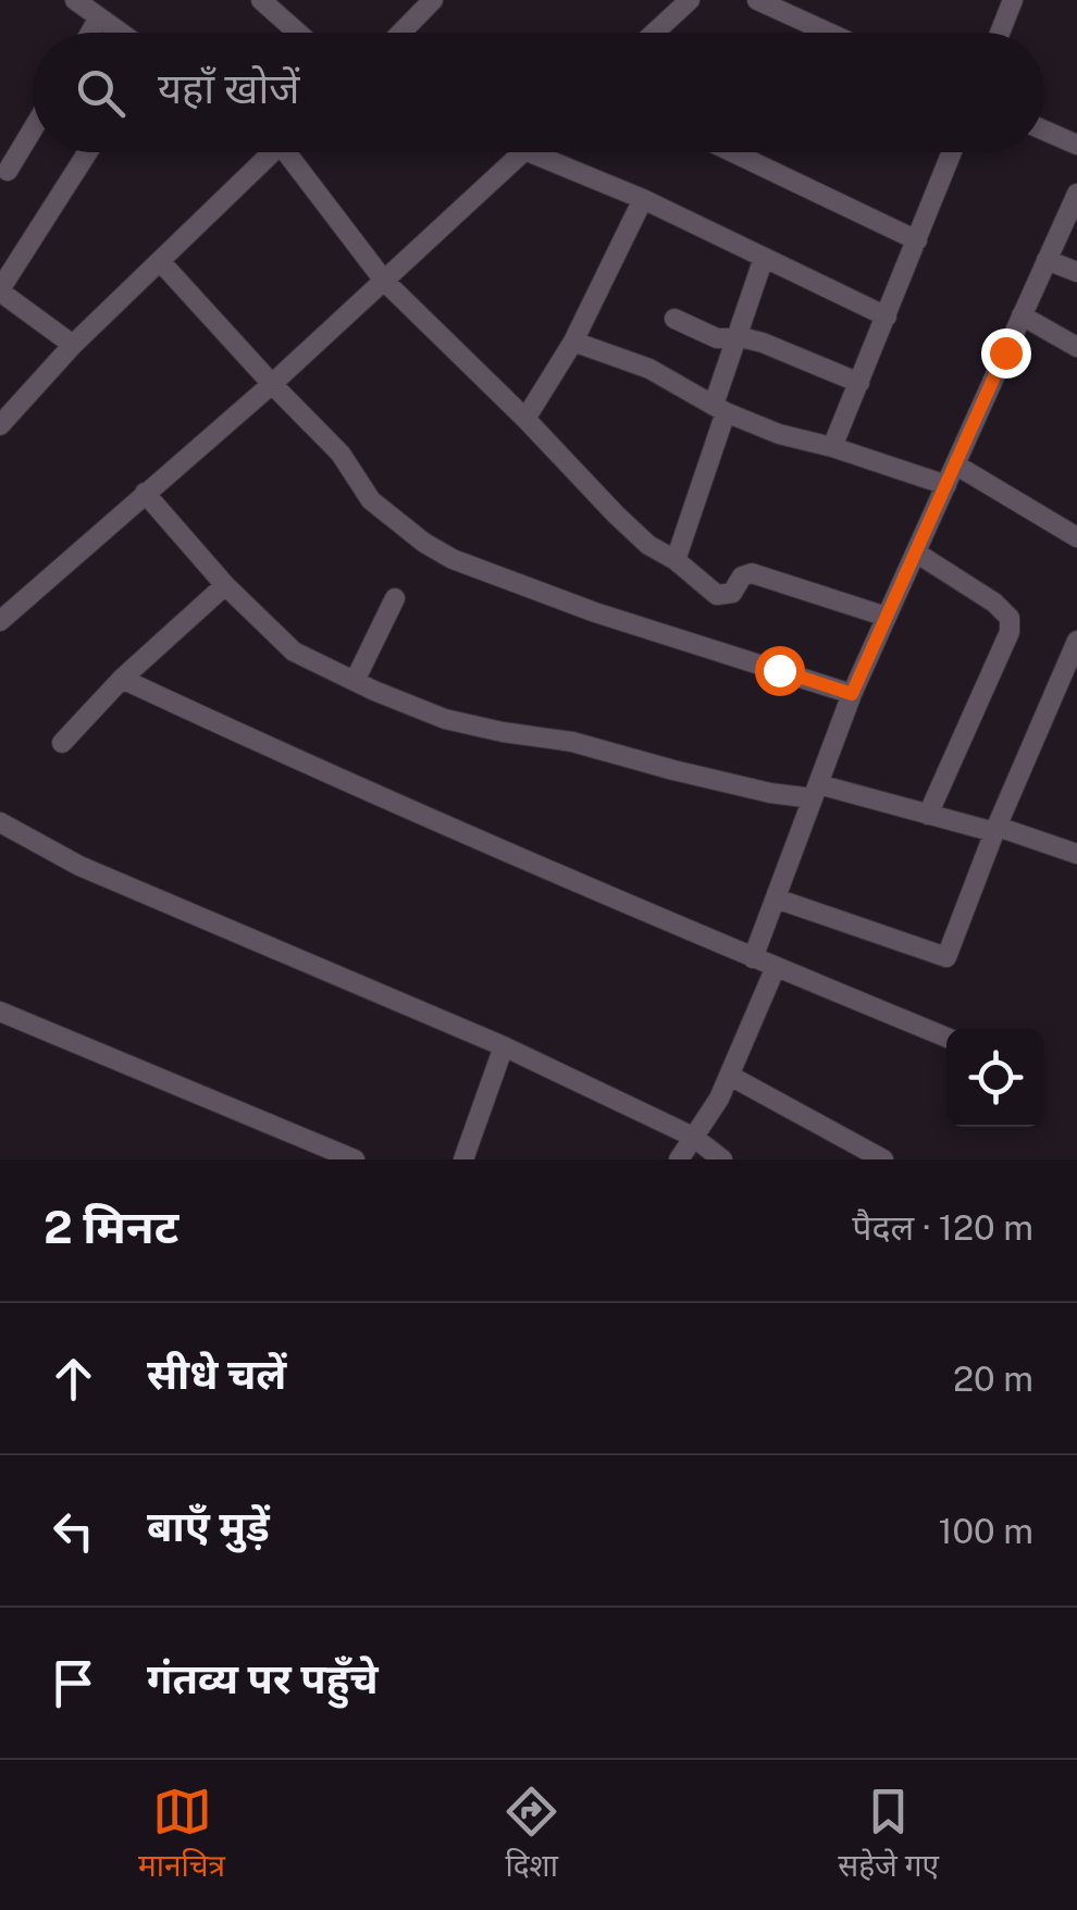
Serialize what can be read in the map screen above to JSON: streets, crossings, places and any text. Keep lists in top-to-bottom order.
{
  "page": {
    "search": "यहाँ खोजें",
    "heading": ["2 मिनट", "पैदल · 120 m"],
    "list": [
      ["सीधे चलें", "20 m"],
      ["बाएँ मुड़ें", "100 m"],
      "गंतव्य पर पहुँचे"
    ],
    "nav": ["मानचित्र", "दिशा", "सहेजे गए"]
  }
}
